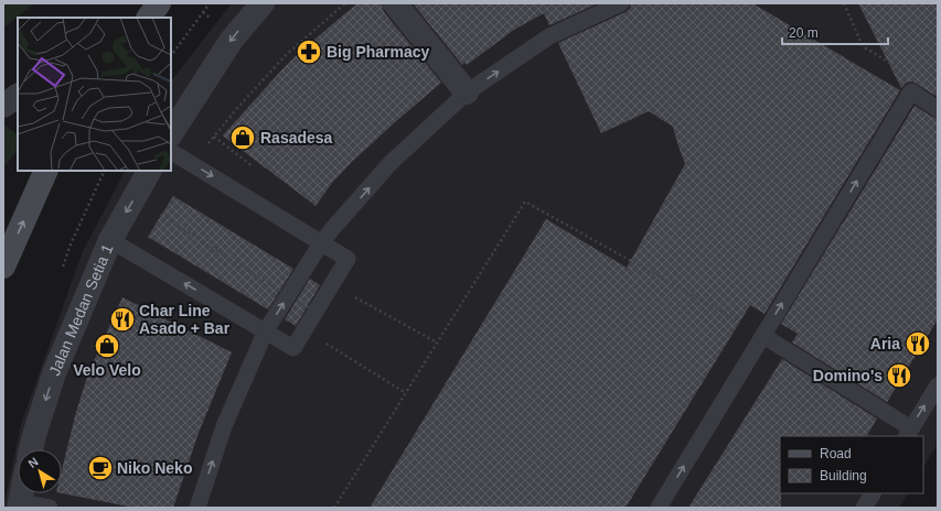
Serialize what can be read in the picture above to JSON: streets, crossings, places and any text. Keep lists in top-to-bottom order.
{
  "streets": {
    "street": ["Jalan Medan Setia 1"]
  },
  "places": {
    "pharmacy": ["Big Pharmacy"],
    "shop": ["Rasadesa", "Velo Velo"],
    "restaurant": ["Char Line Asado + Bar", "Aria", "Domino's"],
    "cafe": ["Niko Neko"]
  },
  "legend": ["Road", "Building"],
  "scale_bar": "20 m",
  "north": "top left"
}
